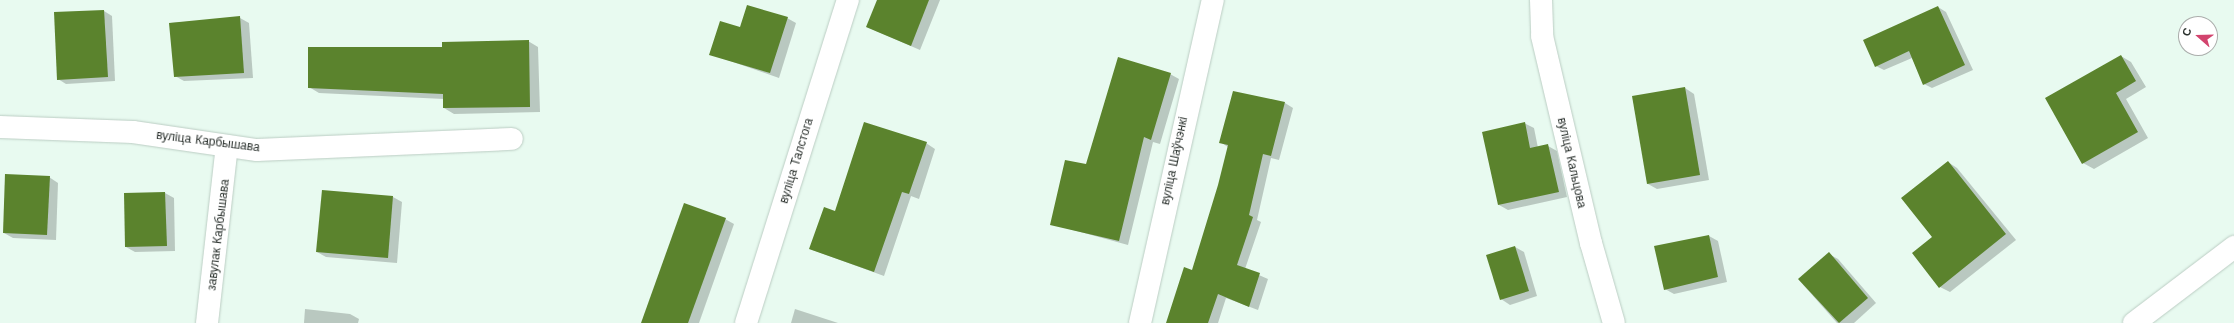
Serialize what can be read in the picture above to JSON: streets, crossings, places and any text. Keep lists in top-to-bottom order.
{
  "streets": {
    "street": [
      "вуліца Карбышава",
      "вуліца Талстога",
      "вуліца Шаўчэнкі",
      "вуліца Кальцова",
      "завулак Карбышава"
    ]
  },
  "crossings": [
    ["вуліца Карбышава", "завулак Карбышава"]
  ],
  "north": "left"
}
